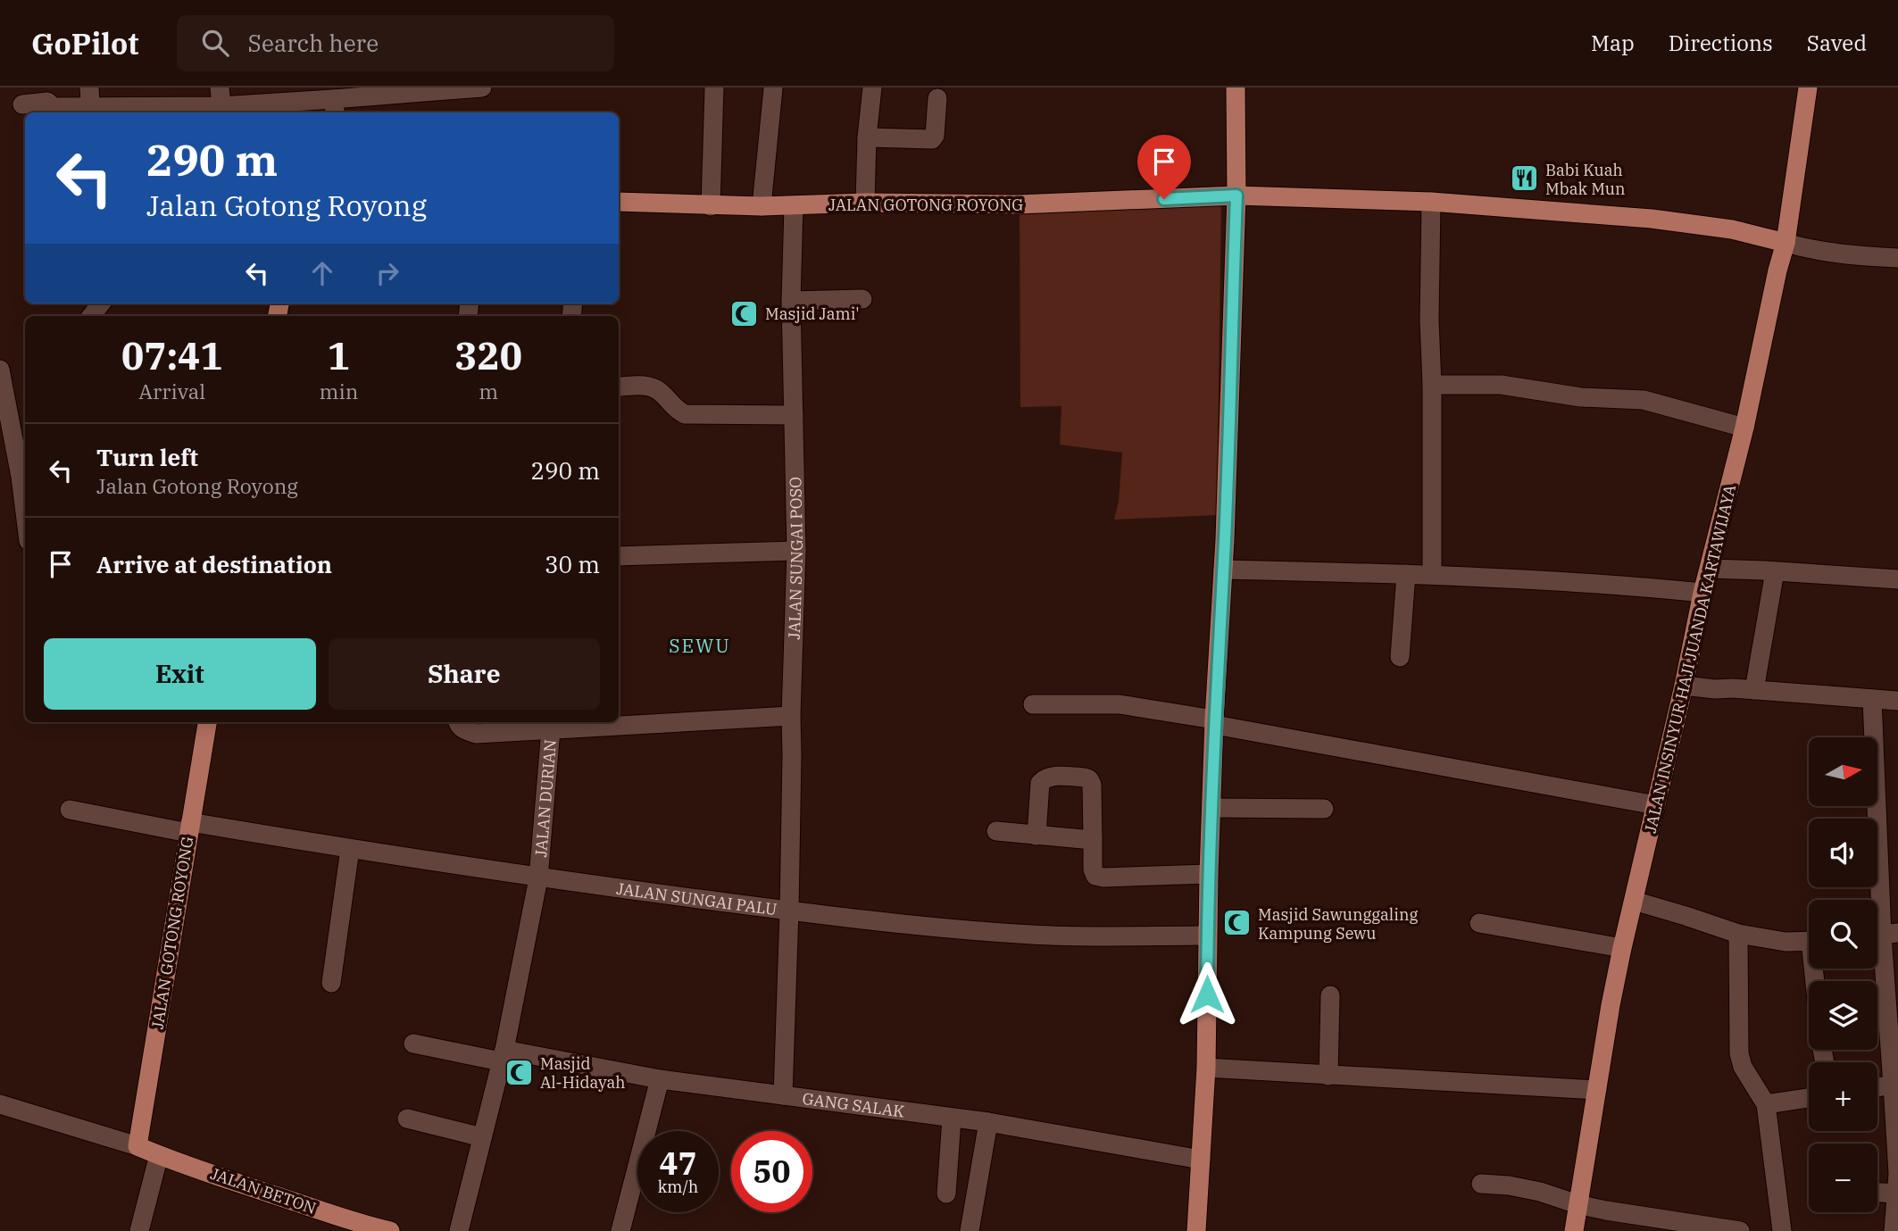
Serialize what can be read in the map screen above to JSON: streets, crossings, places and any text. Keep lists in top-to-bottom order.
{
  "streets": {
    "main road": ["JALAN GOTONG ROYONG", "JALAN INSINYUR HAJI JUANDA KARTAWIJAYA", "JALAN BETON"],
    "street": [
      "JALAN SUNGAI POSO",
      "JALAN DURIAN",
      "JALAN SUNGAI PALU",
      "GANG SALAK"
    ]
  },
  "crossings": [
    ["JALAN GOTONG ROYONG", "JALAN SUNGAI POSO"],
    ["JALAN GOTONG ROYONG", "JALAN INSINYUR HAJI JUANDA KARTAWIJAYA"],
    ["JALAN GOTONG ROYONG", "JALAN SUNGAI PALU"],
    ["JALAN GOTONG ROYONG", "JALAN BETON"],
    ["JALAN SUNGAI POSO", "JALAN SUNGAI PALU"],
    ["JALAN SUNGAI POSO", "GANG SALAK"],
    ["JALAN DURIAN", "JALAN SUNGAI PALU"],
    ["JALAN DURIAN", "GANG SALAK"]
  ],
  "districts": ["SEWU"],
  "places": {
    "restaurant": ["Babi Kuah Mbak Mun"],
    "mosque": ["Masjid Jami'", "Masjid Sawunggaling Kampung Sewu", "Masjid Al-Hidayah"]
  },
  "north": "right",
  "page": {
    "header": "GoPilot",
    "search": "Search here",
    "nav": ["Map", "Directions", "Saved"],
    "turn": ["290 m", "Jalan Gotong Royong"],
    "eta": [
      "07:41",
      "Arrival",
      "1",
      "min",
      "320",
      "m"
    ],
    "list": [
      {
        "name": "Turn left",
        "note": "Jalan Gotong Royong",
        "value": "290 m"
      },
      {
        "name": "Arrive at destination",
        "value": "30 m"
      }
    ],
    "buttons": ["Exit", "Share"],
    "map_buttons": ["+", "−"],
    "speed": "47 km/h",
    "limit": "50"
  }
}
